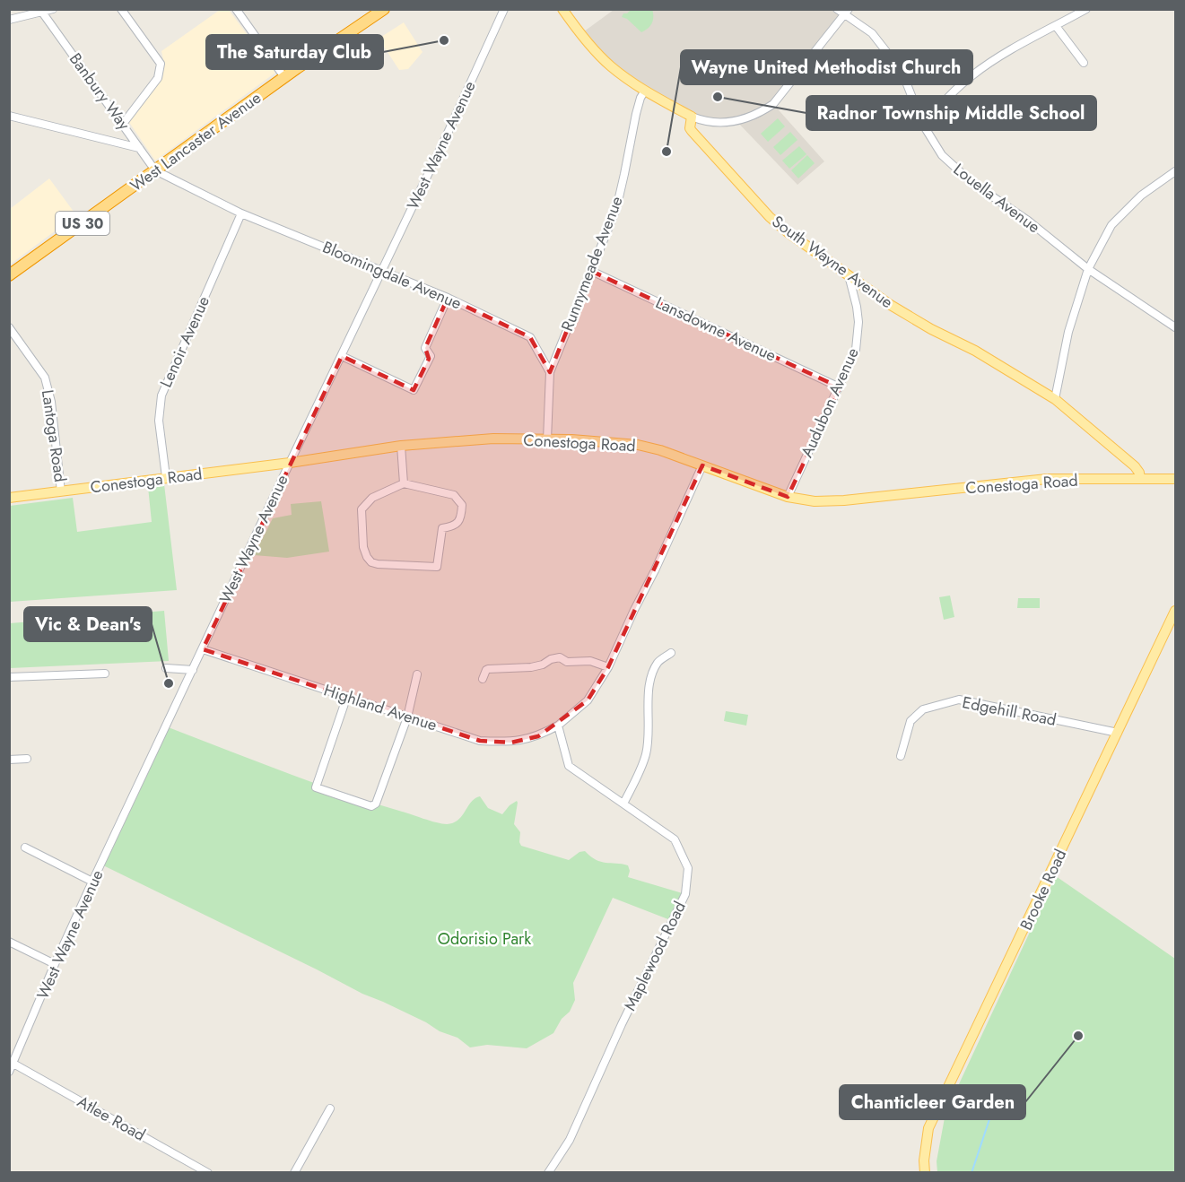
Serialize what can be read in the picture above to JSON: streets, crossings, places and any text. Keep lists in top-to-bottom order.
{
  "streets": {
    "highway": ["West Lancaster Avenue", "US 30"],
    "main road": ["South Wayne Avenue", "Conestoga Road", "Brooke Road"],
    "street": [
      "Banbury Way",
      "West Wayne Avenue",
      "Louella Avenue",
      "Runnymeade Avenue",
      "Bloomingdale Avenue",
      "Lansdowne Avenue",
      "Lenoir Avenue",
      "Audubon Avenue",
      "Lantoga Road",
      "Highland Avenue",
      "Edgehill Road",
      "Maplewood Road",
      "Atlee Road"
    ]
  },
  "crossings": [
    ["Banbury Way", "West Lancaster Avenue"],
    ["Banbury Way", "Bloomingdale Avenue"],
    ["West Lancaster Avenue", "Bloomingdale Avenue"],
    ["West Wayne Avenue", "Bloomingdale Avenue"],
    ["West Wayne Avenue", "Conestoga Road"],
    ["West Wayne Avenue", "Highland Avenue"],
    ["West Wayne Avenue", "Atlee Road"],
    ["South Wayne Avenue", "Audubon Avenue"],
    ["South Wayne Avenue", "Conestoga Road"],
    ["Runnymeade Avenue", "Bloomingdale Avenue"],
    ["Runnymeade Avenue", "Lansdowne Avenue"],
    ["Bloomingdale Avenue", "Lenoir Avenue"],
    ["Lansdowne Avenue", "Audubon Avenue"],
    ["Lenoir Avenue", "Conestoga Road"],
    ["Audubon Avenue", "Conestoga Road"],
    ["Lantoga Road", "Conestoga Road"],
    ["Highland Avenue", "Maplewood Road"],
    ["Edgehill Road", "Brooke Road"]
  ],
  "parks": ["Odorisio Park"],
  "places": [
    "The Saturday Club",
    "Radnor Township Middle School",
    "Wayne United Methodist Church",
    "Vic & Dean's",
    "Chanticleer Garden"
  ]
}
